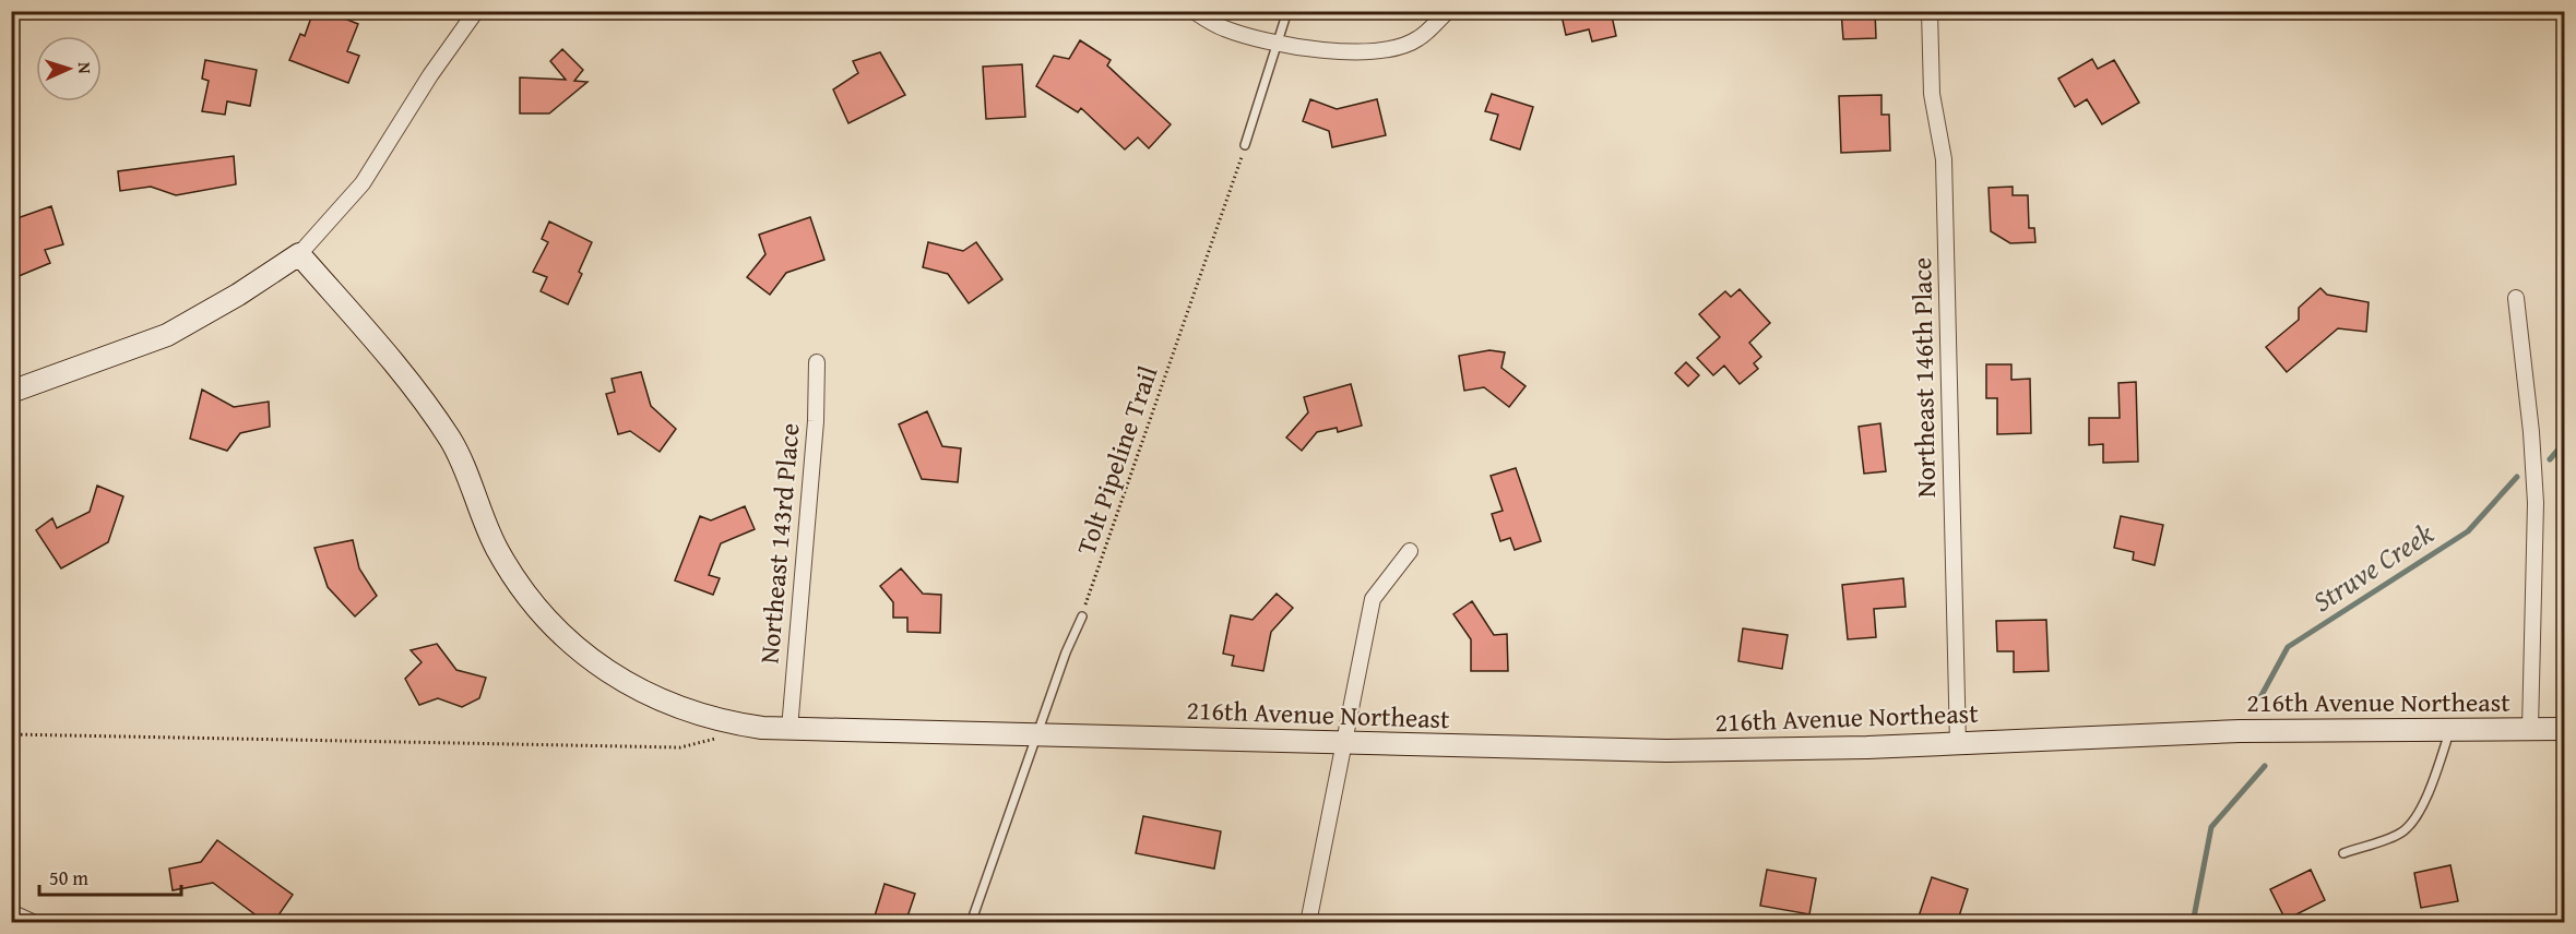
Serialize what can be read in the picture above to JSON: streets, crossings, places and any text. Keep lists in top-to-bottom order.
{
  "streets": {
    "street": ["Northeast 146th Place", "Northeast 143rd Place", "216th Avenue Northeast"],
    "path": ["Tolt Pipeline Trail"]
  },
  "crossings": [
    ["Northeast 146th Place", "216th Avenue Northeast"],
    ["Northeast 143rd Place", "216th Avenue Northeast"]
  ],
  "water": ["Struve Creek"],
  "scale_bar": "50 m",
  "north": "right"
}
